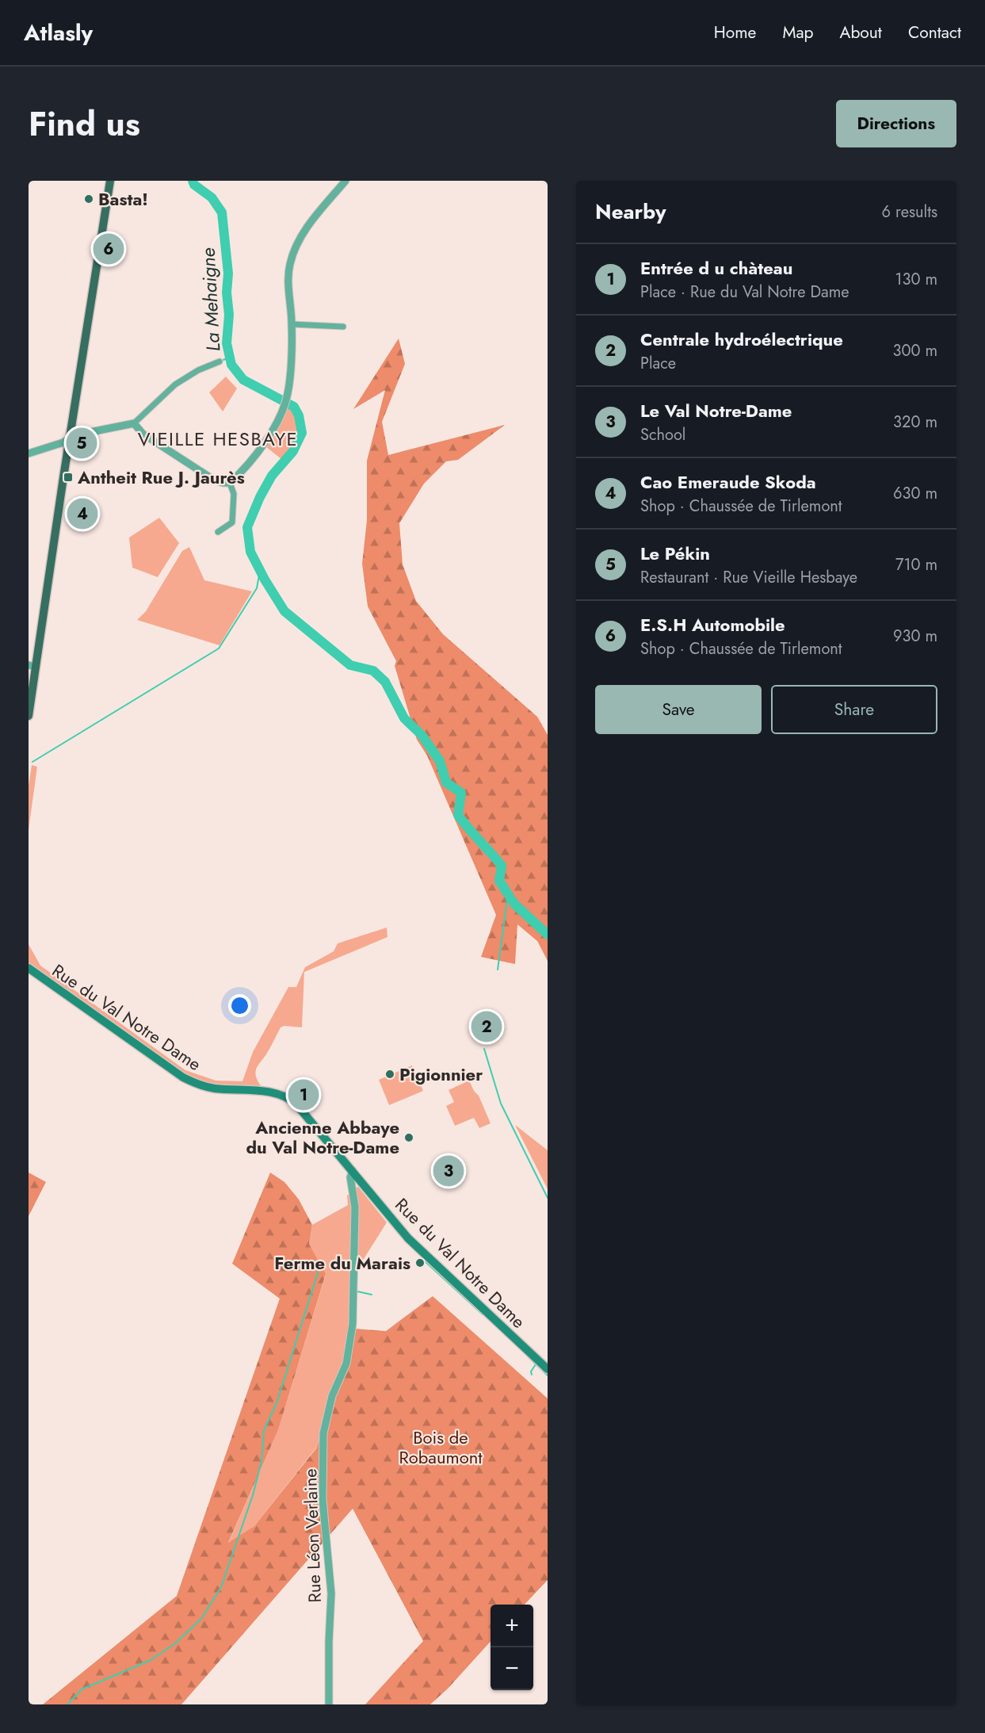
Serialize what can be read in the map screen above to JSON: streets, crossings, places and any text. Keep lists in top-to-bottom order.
{
  "streets": {
    "main road": ["Rue du Val Notre Dame"],
    "street": ["Rue Léon Verlaine"]
  },
  "crossings": [
    ["Rue du Val Notre Dame", "Rue Léon Verlaine"]
  ],
  "districts": ["VIEILLE HESBAYE"],
  "water": ["La Mehaigne"],
  "parks": ["Bois de Robaumont"],
  "places": {
    "other": [
      "Basta!",
      "Pigionnier",
      "Ancienne Abbaye du Val Notre-Dame",
      "Ferme du Marais"
    ],
    "transit": ["Antheit Rue J. Jaurès"]
  },
  "page": {
    "header": "Atlasly",
    "nav": [
      "Home",
      "Map",
      "About",
      "Contact"
    ],
    "title": "Find us",
    "buttons": [
      "Directions",
      ["Save", "Share"]
    ],
    "heading": ["Nearby", "6 results"],
    "pins": [
      "6",
      "5",
      "4",
      "2",
      "1",
      "3"
    ],
    "list": [
      {
        "mark": "1",
        "name": "Entrée d u chàteau",
        "note": "Place · Rue du Val Notre Dame",
        "value": "130 m"
      },
      {
        "mark": "2",
        "name": "Centrale hydroélectrique",
        "note": "Place",
        "value": "300 m"
      },
      {
        "mark": "3",
        "name": "Le Val Notre-Dame",
        "note": "School",
        "value": "320 m"
      },
      {
        "mark": "4",
        "name": "Cao Emeraude Skoda",
        "note": "Shop · Chaussée de Tirlemont",
        "value": "630 m"
      },
      {
        "mark": "5",
        "name": "Le Pékin",
        "note": "Restaurant · Rue Vieille Hesbaye",
        "value": "710 m"
      },
      {
        "mark": "6",
        "name": "E.S.H Automobile",
        "note": "Shop · Chaussée de Tirlemont",
        "value": "930 m"
      }
    ],
    "map_buttons": ["+", "−"]
  }
}
